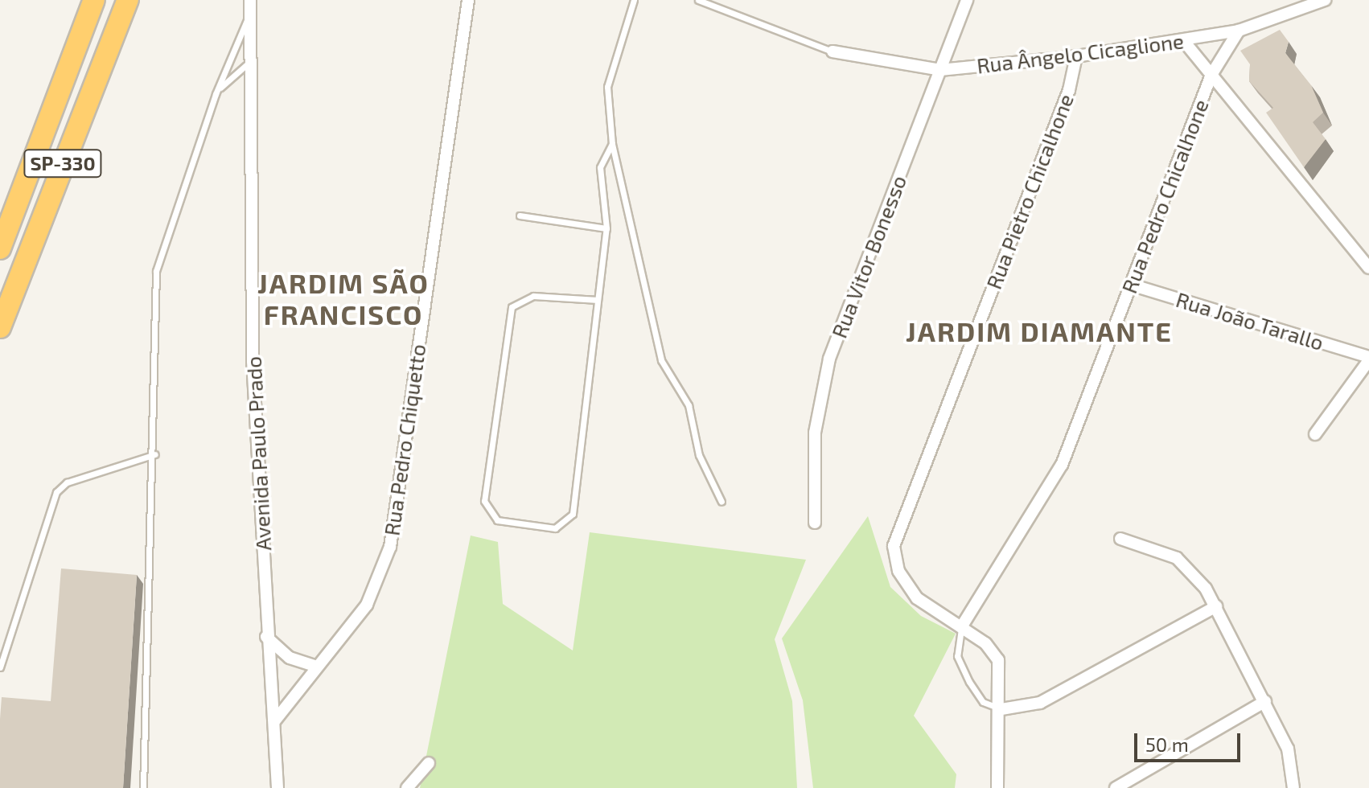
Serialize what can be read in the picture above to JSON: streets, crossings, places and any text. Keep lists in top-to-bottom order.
{
  "streets": {
    "highway": ["SP-330"],
    "street": [
      "Rua Ângelo Cicaglione",
      "Rua Pietro Chicalhone",
      "Rua Pedro Chicalhone",
      "Rua Vitor Bonesso",
      "Rua João Tarallo",
      "Rua Pedro Chiquetto",
      "Avenida Paulo Prado"
    ]
  },
  "crossings": [
    ["Rua Ângelo Cicaglione", "Rua Pietro Chicalhone"],
    ["Rua Ângelo Cicaglione", "Rua Pedro Chicalhone"],
    ["Rua Ângelo Cicaglione", "Rua Vitor Bonesso"],
    ["Rua Pietro Chicalhone", "Rua Pedro Chicalhone"],
    ["Rua Pedro Chicalhone", "Rua João Tarallo"],
    ["Rua Pedro Chiquetto", "Avenida Paulo Prado"]
  ],
  "districts": ["JARDIM SÃO FRANCISCO", "JARDIM DIAMANTE"],
  "scale_bar": "50 m"
}
